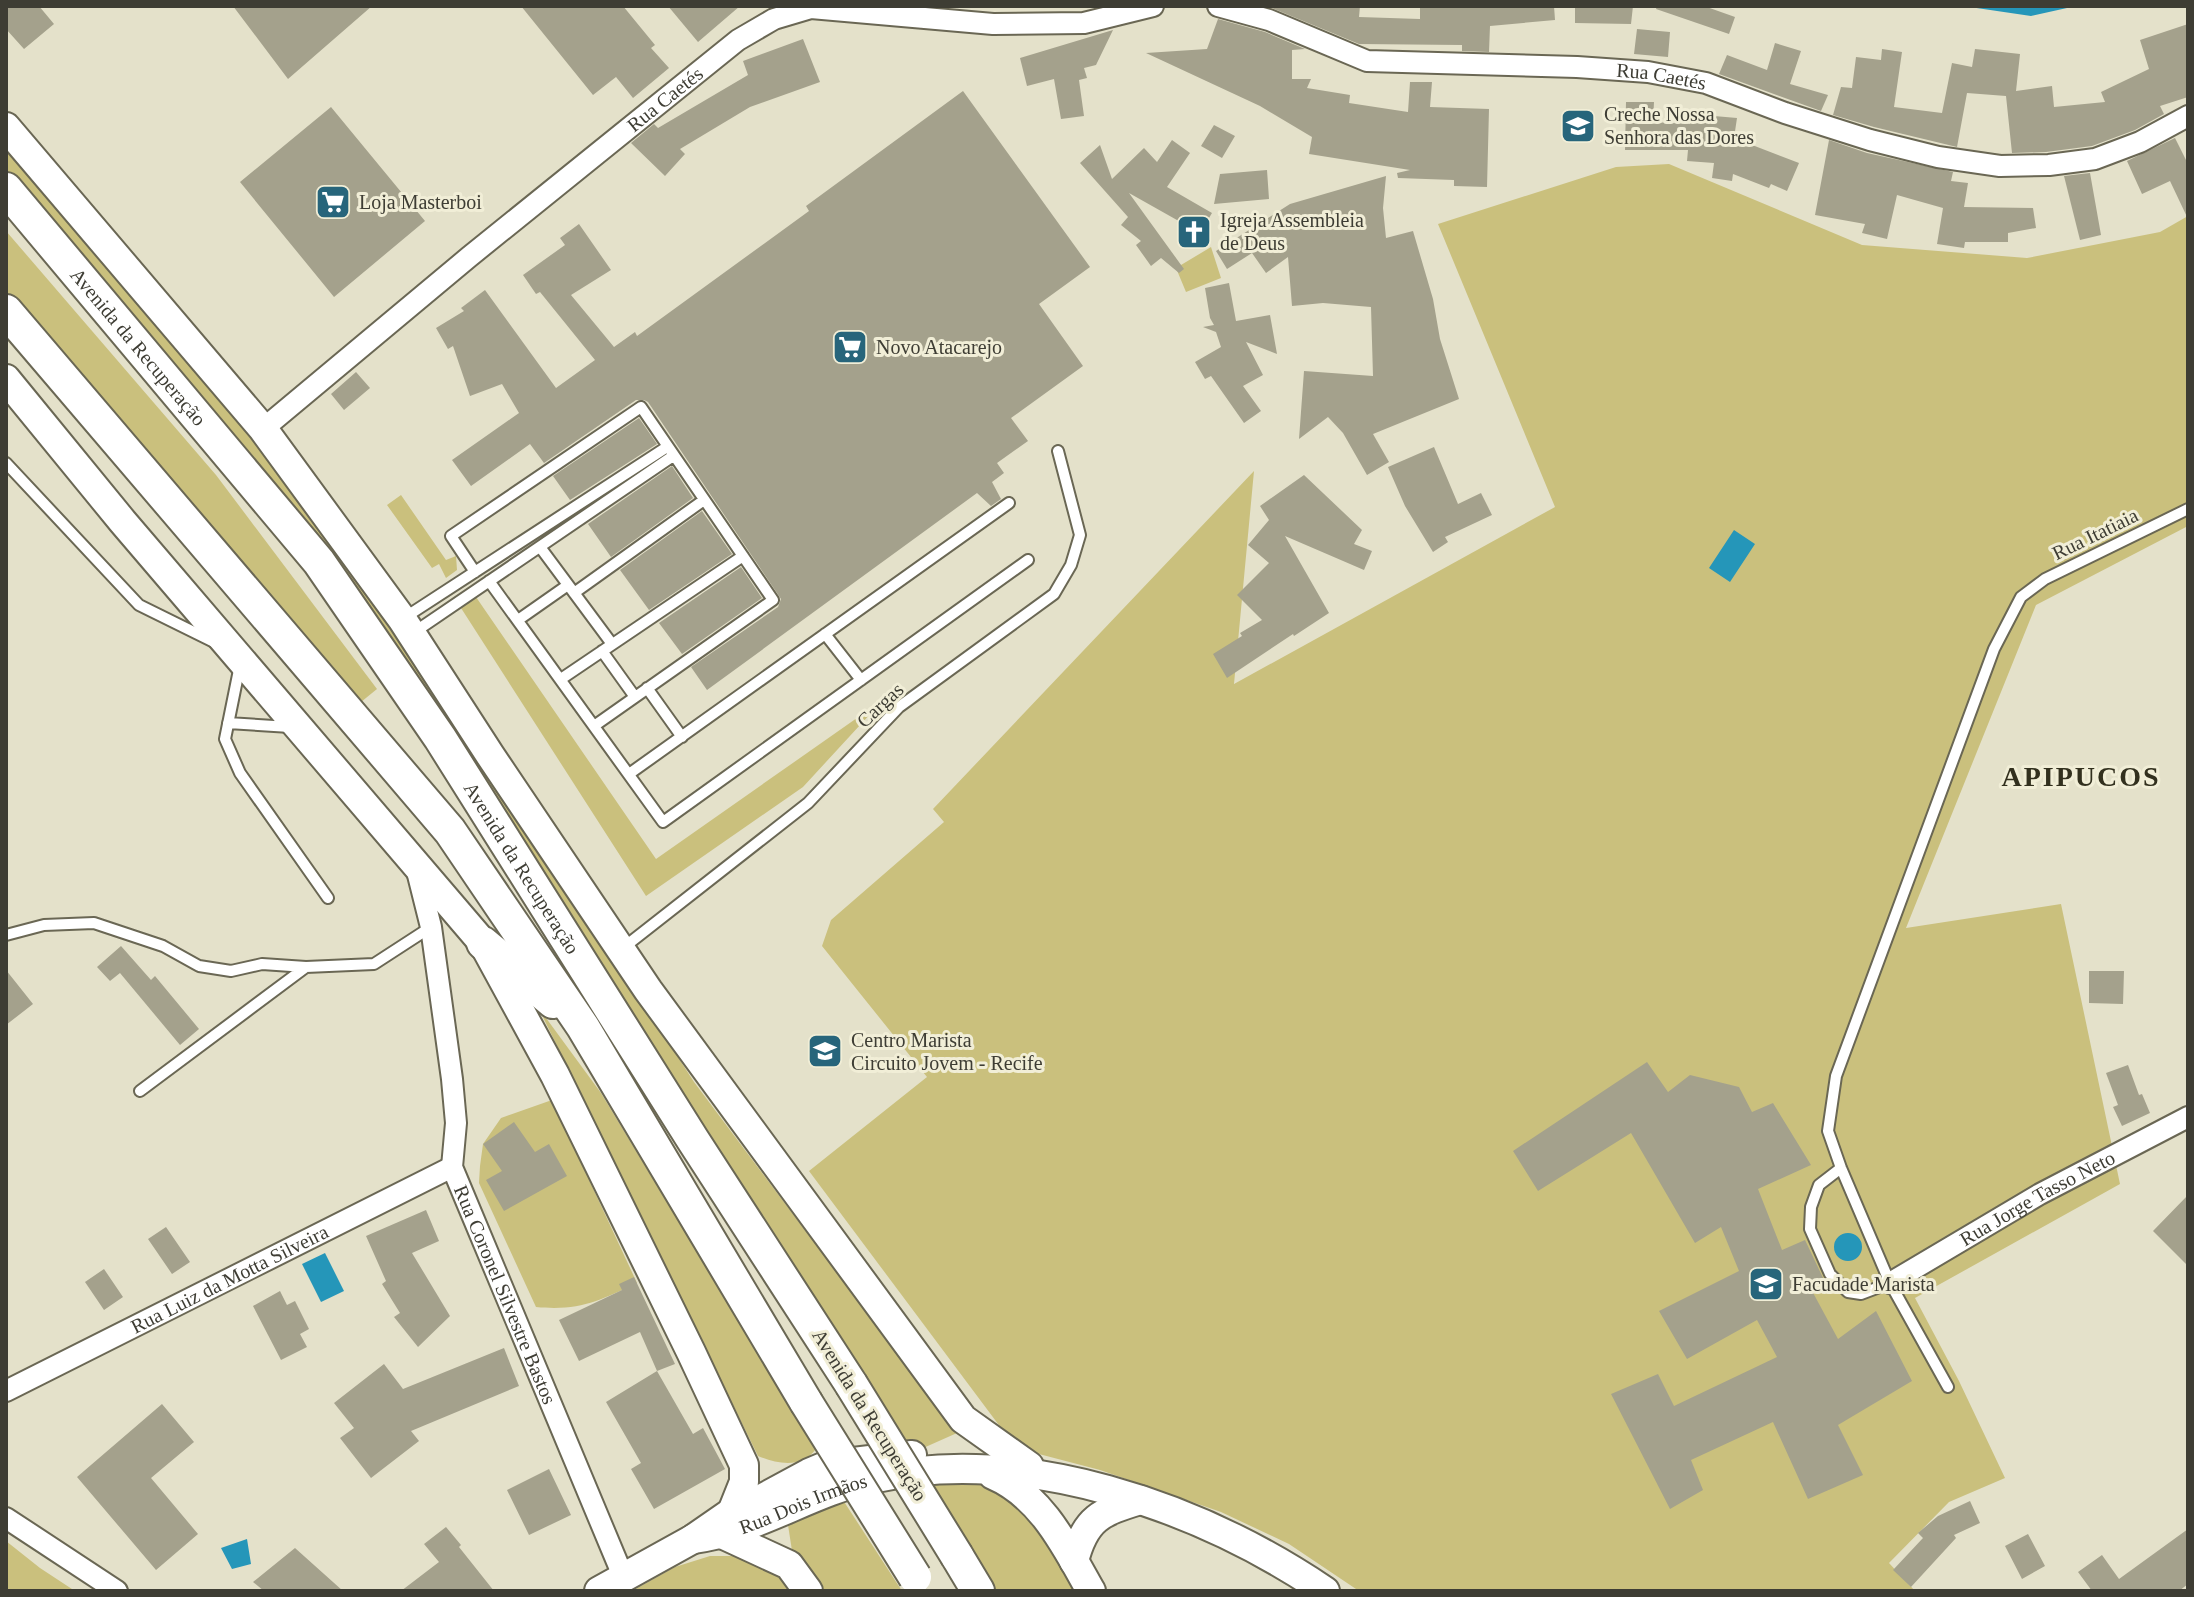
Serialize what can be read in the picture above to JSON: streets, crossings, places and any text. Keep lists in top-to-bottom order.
{
  "streets": {
    "highway": ["Avenida da Recuperação"],
    "main road": ["Rua Dois Irmãos"],
    "street": [
      "Rua Caetés",
      "Rua Jorge Tasso Neto",
      "Rua Luiz da Motta Silveira",
      "Rua Coronel Silvestre Bastos"
    ],
    "lane": ["Rua Itatiaia", "Cargas"]
  },
  "crossings": [
    ["Rua Caetés", "Avenida da Recuperação"],
    ["Avenida da Recuperação", "Cargas"],
    ["Avenida da Recuperação", "Rua Dois Irmãos"],
    ["Rua Luiz da Motta Silveira", "Rua Coronel Silvestre Bastos"],
    ["Rua Coronel Silvestre Bastos", "Rua Dois Irmãos"]
  ],
  "districts": ["APIPUCOS"],
  "places": {
    "school or university": ["Creche Nossa Senhora das Dores", "Centro Marista Circuito Jovem - Recife", "Facudade Marista"],
    "supermarket": ["Loja Masterboi", "Novo Atacarejo"],
    "church": ["Igreja Assembleia de Deus"]
  }
}
